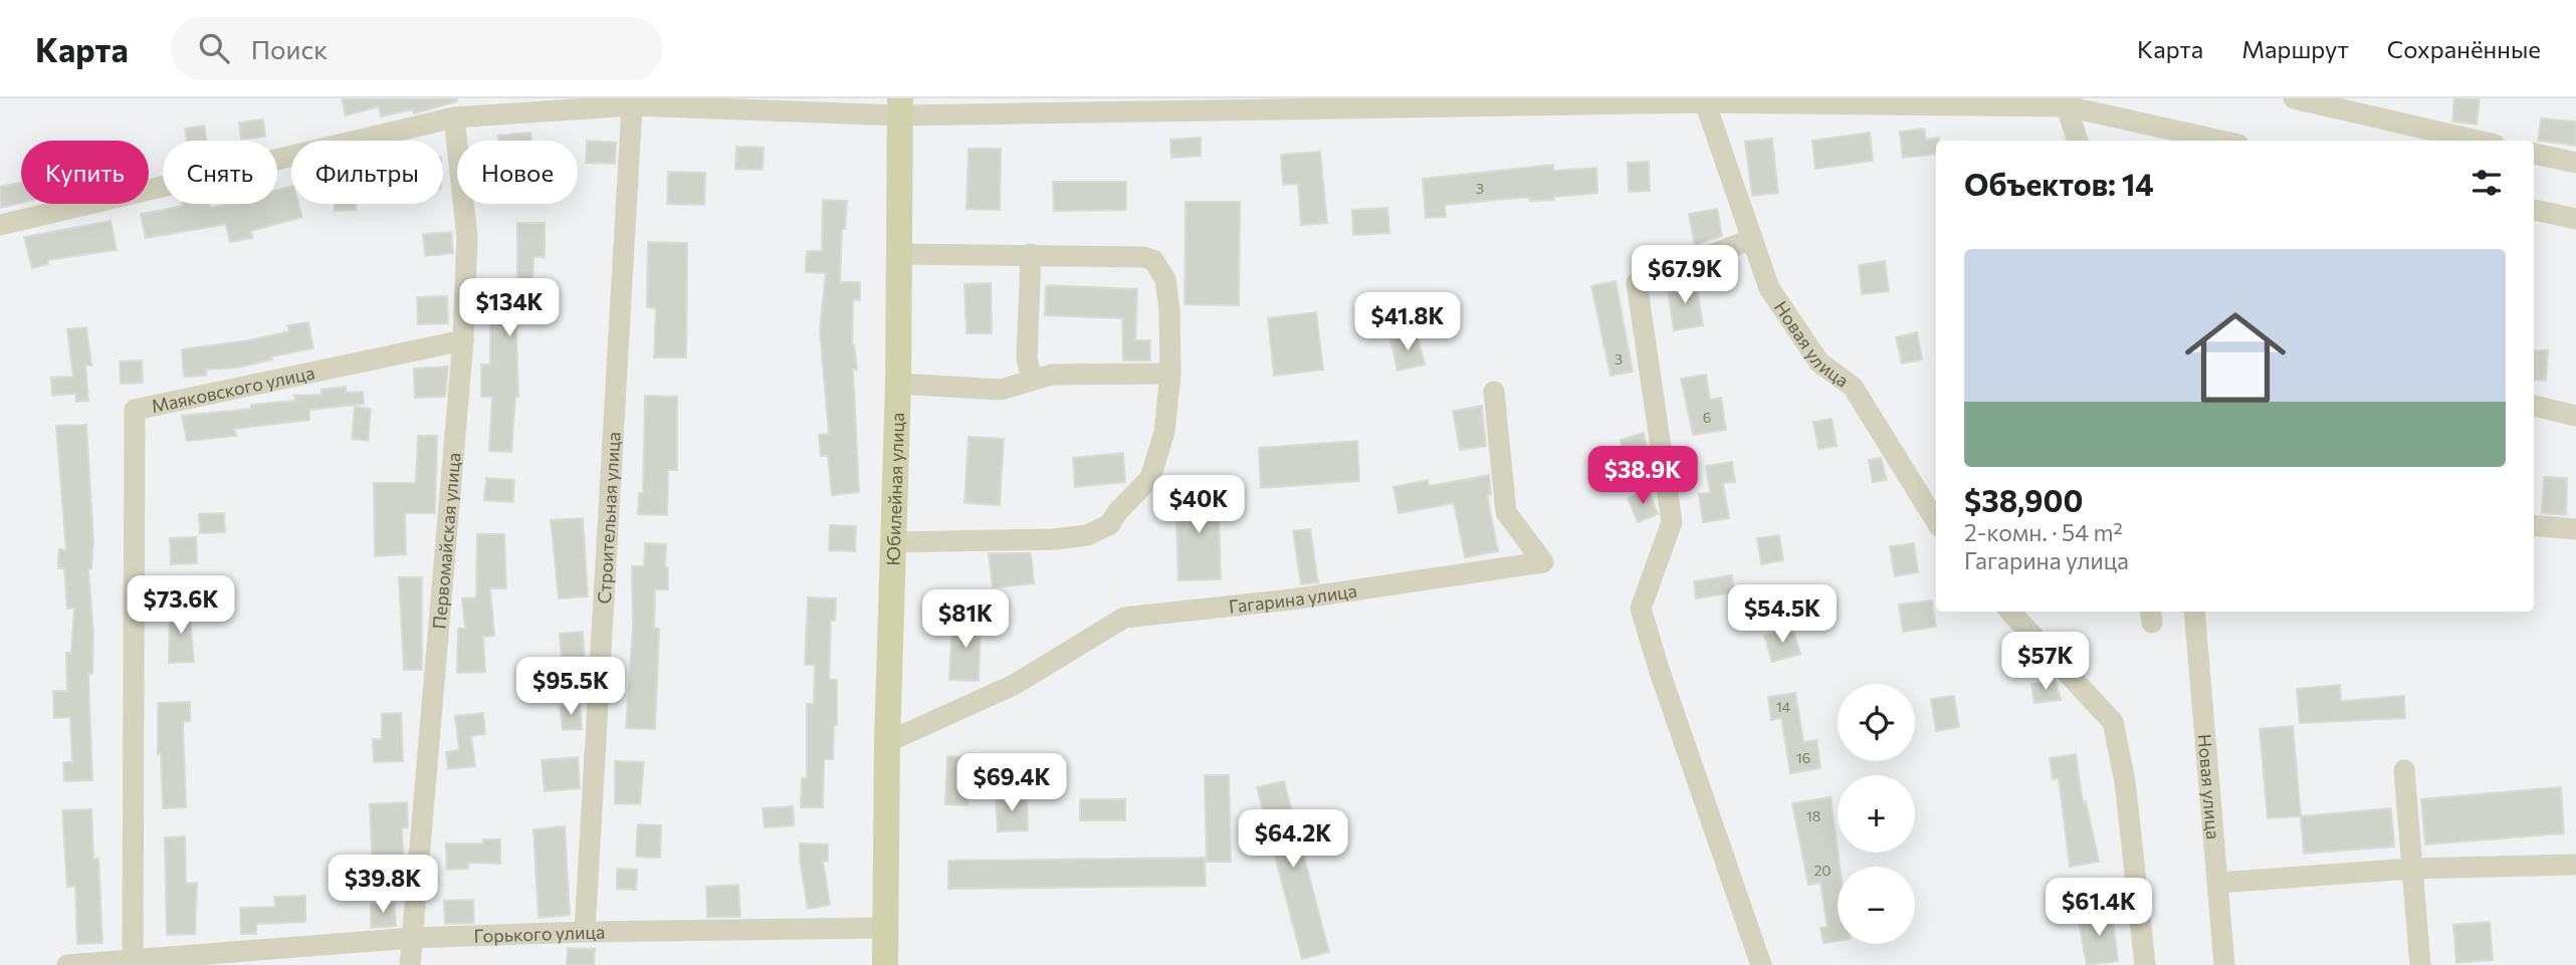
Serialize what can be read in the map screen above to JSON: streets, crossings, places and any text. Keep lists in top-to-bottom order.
{
  "streets": {
    "main road": ["Юбилейная улица"],
    "street": [
      "Новая улица",
      "Маяковского улица",
      "Строительная улица",
      "Первомайская улица",
      "Гагарина улица",
      "Горького улица"
    ]
  },
  "crossings": [
    ["Маяковского улица", "Первомайская улица"],
    ["Маяковского улица", "Горького улица"],
    ["Юбилейная улица", "Гагарина улица"],
    ["Юбилейная улица", "Горького улица"],
    ["Строительная улица", "Горького улица"],
    ["Первомайская улица", "Горького улица"]
  ],
  "house_numbers": [
    "3",
    "3",
    "6",
    "14",
    "16",
    "18",
    "20"
  ],
  "page": {
    "header": "Карта",
    "search": "Поиск",
    "nav": ["Карта", "Маршрут", "Сохранённые"],
    "chip": [
      "Купить",
      "Снять",
      "Фильтры",
      "Новое"
    ],
    "heading": "Объектов: 14",
    "list": [
      {
        "name": "$38,900",
        "note": "2-комн. · 54 m² · Гагарина улица"
      }
    ],
    "price": [
      "$67.9K",
      "$134K",
      "$41.8K",
      "$38.9K",
      "$40K",
      "$73.6K",
      "$54.5K",
      "$81K",
      "$57K",
      "$95.5K",
      "$69.4K",
      "$64.2K",
      "$39.8K",
      "$61.4K"
    ],
    "map_buttons": ["+", "−"]
  }
}
